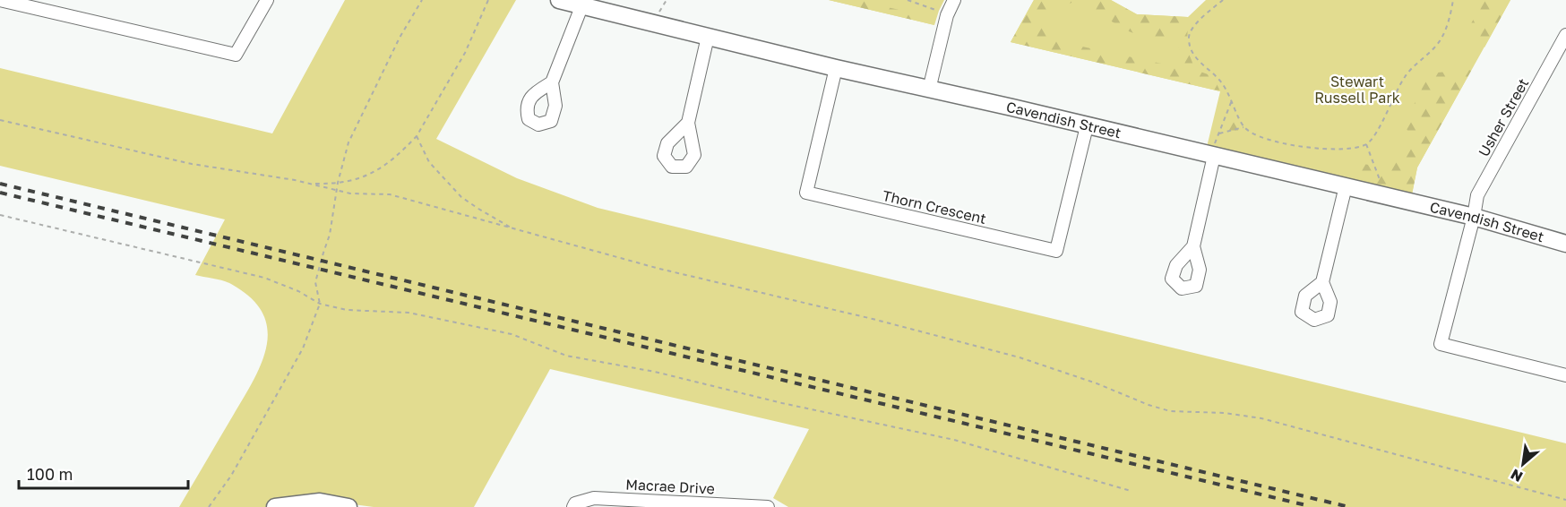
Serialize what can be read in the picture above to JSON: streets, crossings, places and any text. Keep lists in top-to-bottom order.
{
  "streets": {
    "street": [
      "Usher Street",
      "Cavendish Street",
      "Thorn Crescent",
      "Macrae Drive"
    ]
  },
  "crossings": [
    ["Usher Street", "Cavendish Street"],
    ["Cavendish Street", "Thorn Crescent"]
  ],
  "parks": ["Stewart Russell Park"],
  "scale_bar": "100 m",
  "north": "bottom left"
}
